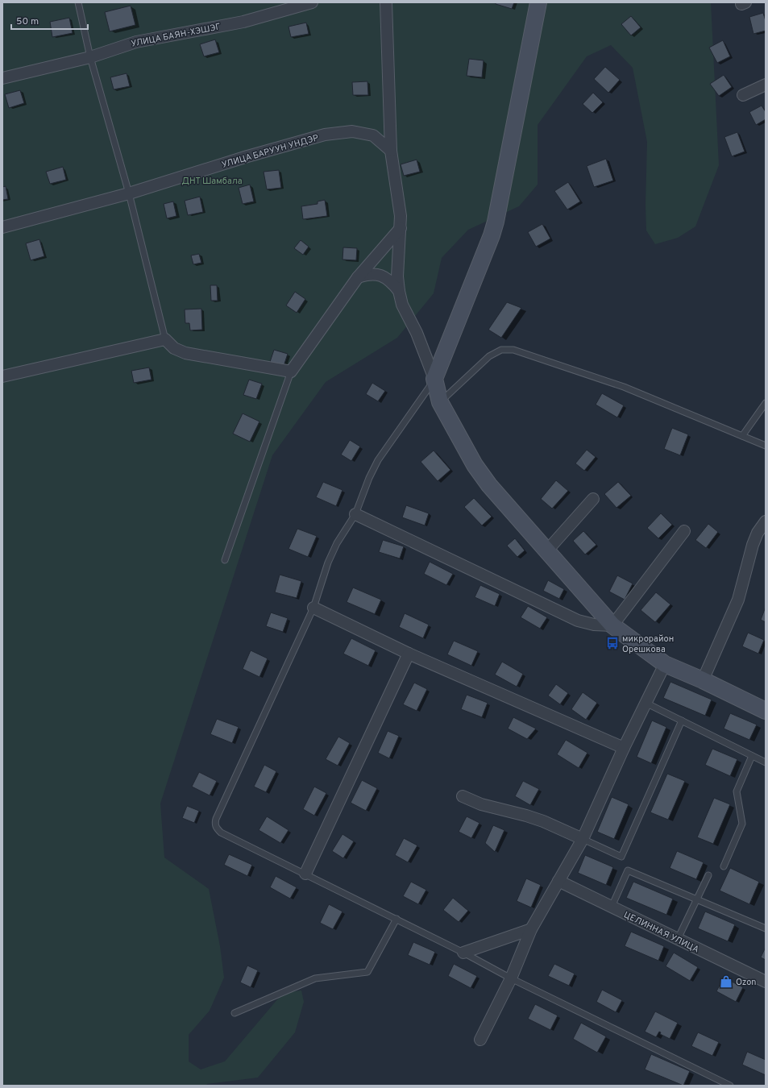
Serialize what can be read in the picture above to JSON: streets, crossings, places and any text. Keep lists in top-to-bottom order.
{
  "streets": {
    "street": ["УЛИЦА БАЯН-ХЭШЭГ", "УЛИЦА БАРУУН УНДЭР", "ЦЕЛИННАЯ УЛИЦА"]
  },
  "parks": ["ДНТ Шамбала"],
  "places": {
    "bus stop": ["микрорайон Орешкова"],
    "shop": ["Ozon"]
  },
  "scale_bar": "50 m"
}
